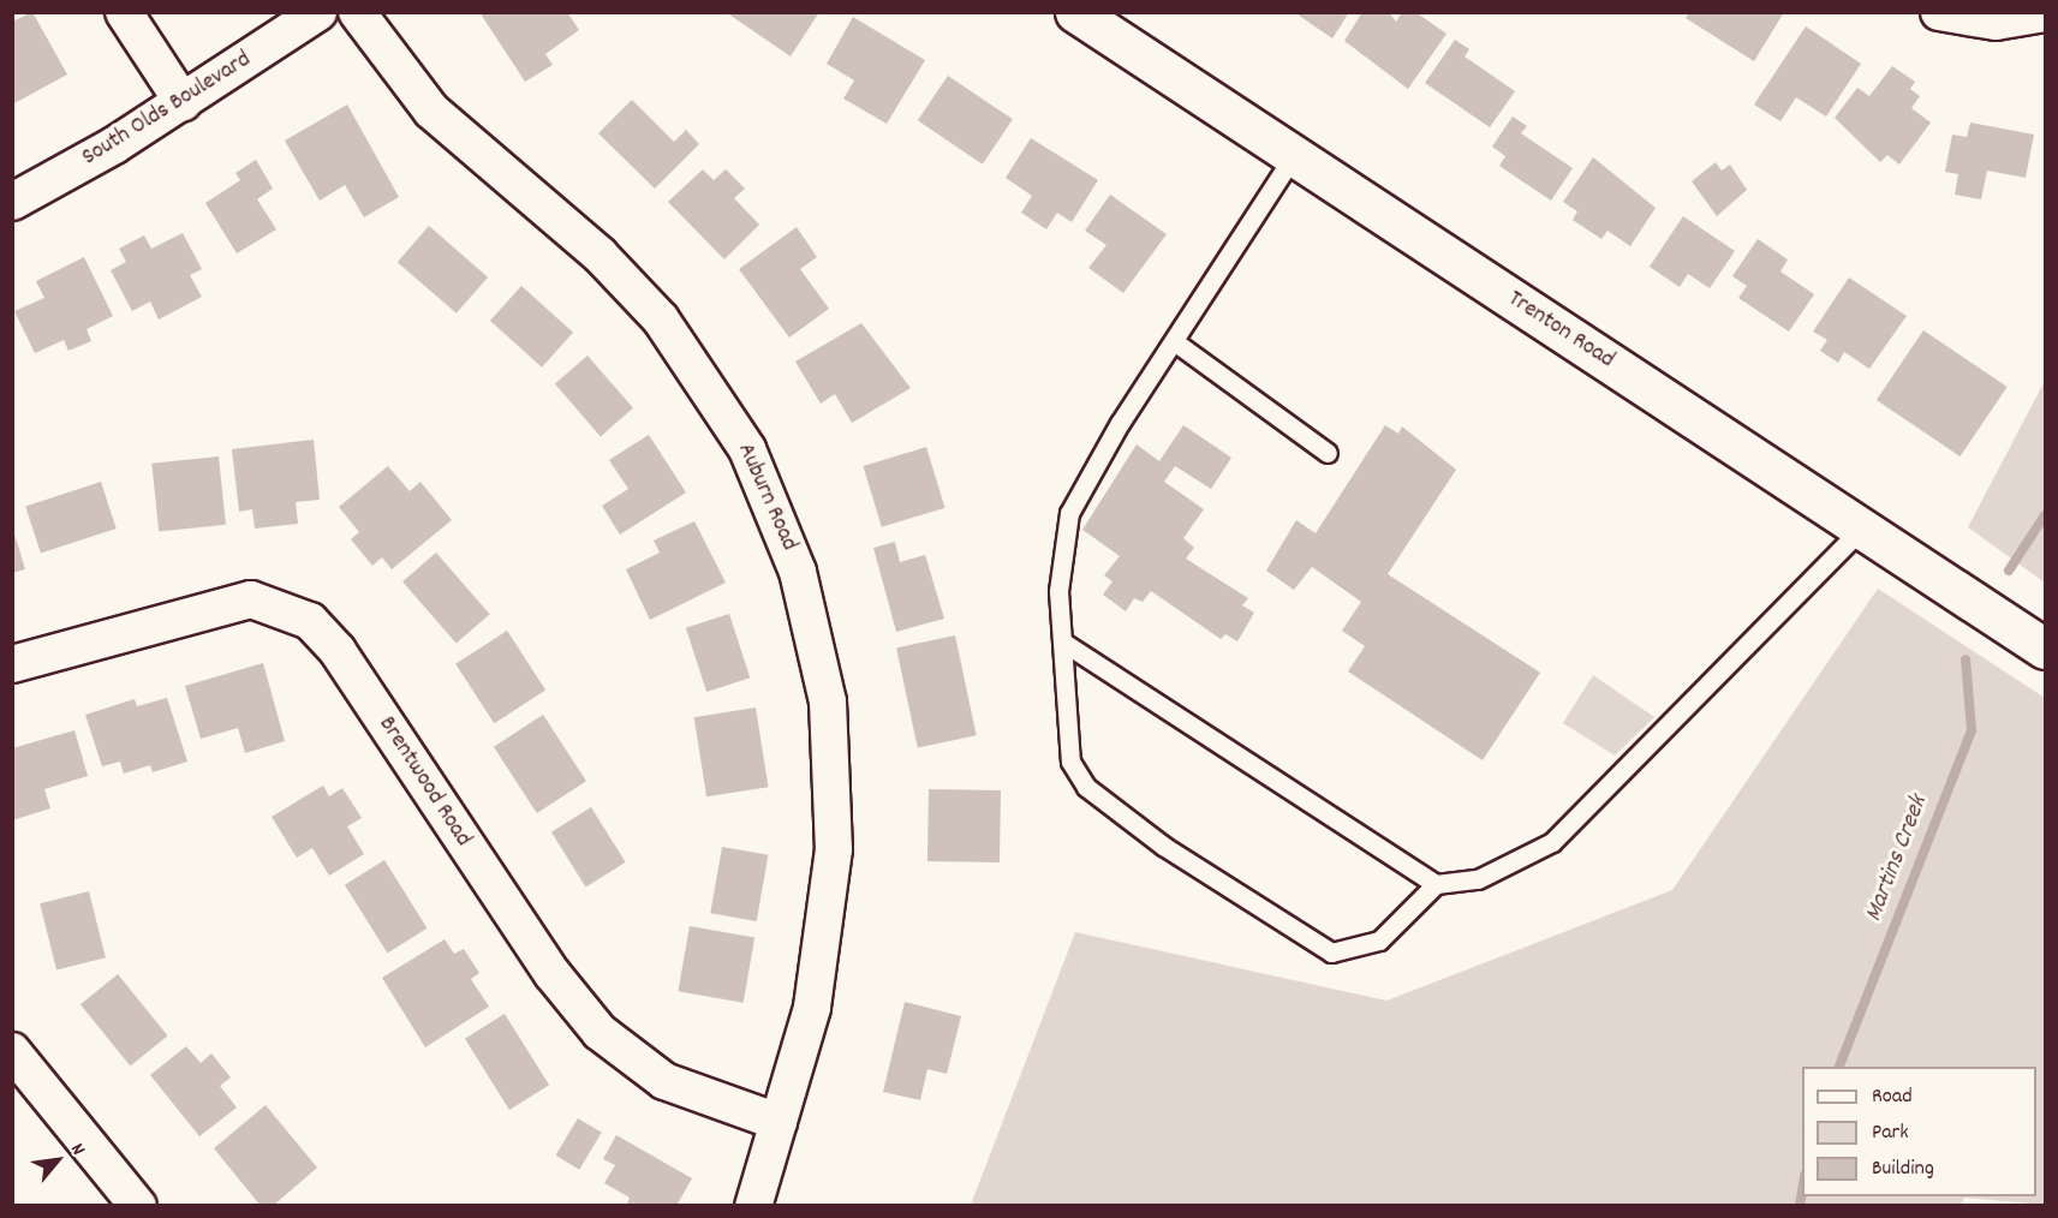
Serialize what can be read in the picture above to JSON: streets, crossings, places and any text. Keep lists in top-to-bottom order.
{
  "streets": {
    "main road": ["Trenton Road"],
    "street": ["South Olds Boulevard", "Auburn Road", "Brentwood Road"]
  },
  "crossings": [
    ["Auburn Road", "Brentwood Road"]
  ],
  "water": ["Martins Creek"],
  "legend": ["Road", "Park", "Building"],
  "north": "top right"
}
